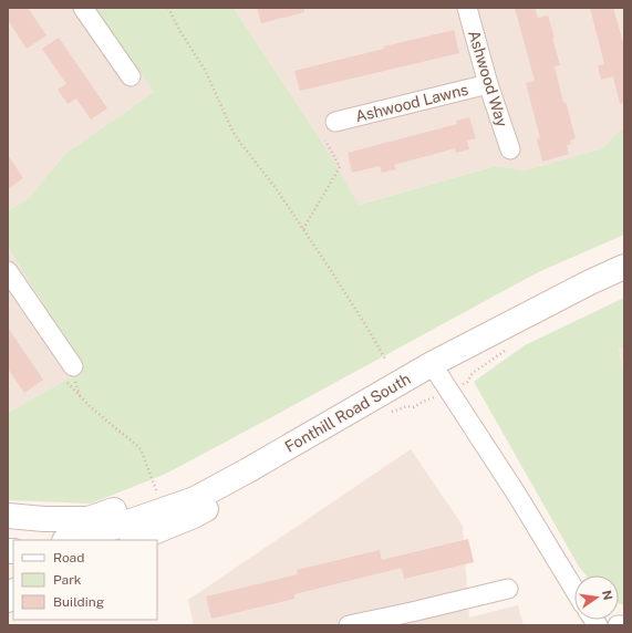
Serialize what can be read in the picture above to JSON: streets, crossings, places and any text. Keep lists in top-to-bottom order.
{
  "streets": {
    "main road": ["Fonthill Road South"],
    "street": ["Ashwood Way", "Ashwood Lawns"]
  },
  "crossings": [
    ["Ashwood Way", "Ashwood Lawns"]
  ],
  "legend": ["Road", "Park", "Building"],
  "north": "right"
}
